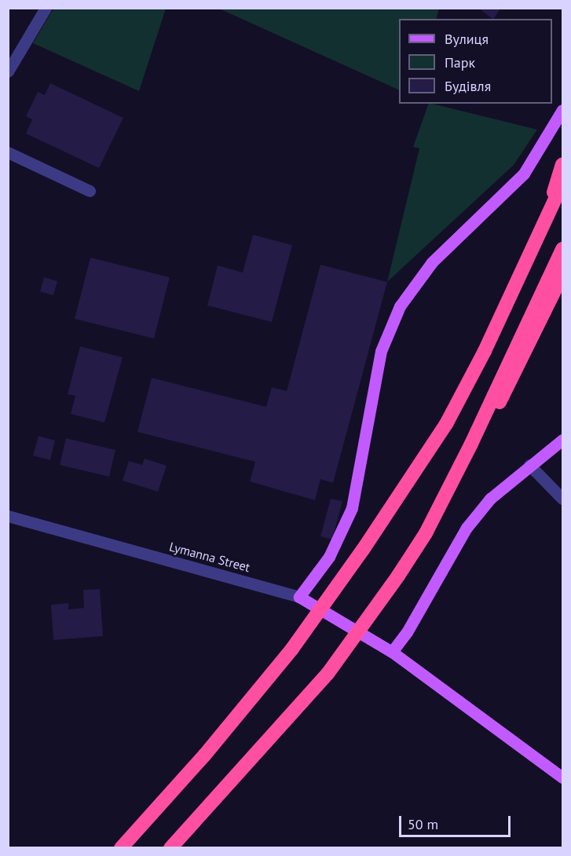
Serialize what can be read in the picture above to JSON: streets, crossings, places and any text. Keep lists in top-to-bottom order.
{
  "streets": {
    "main road": ["Lymanna Street"]
  },
  "legend": ["Вулиця", "Парк", "Будівля"],
  "scale_bar": "50 m"
}
